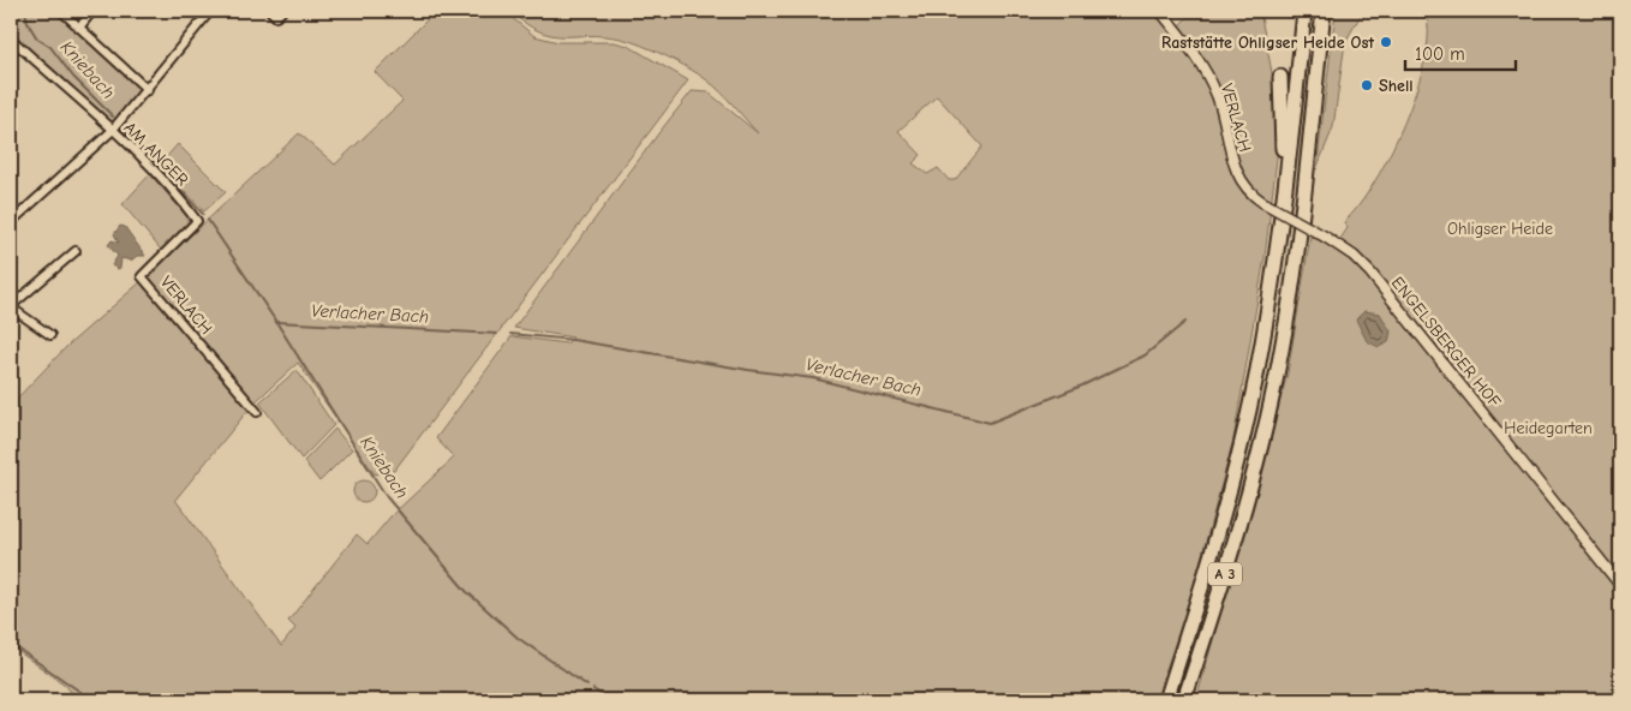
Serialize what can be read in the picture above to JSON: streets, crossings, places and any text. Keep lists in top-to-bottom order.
{
  "streets": {
    "highway": ["A 3"],
    "street": ["VERLACH", "AM ANGER", "ENGELSBERGER HOF"]
  },
  "crossings": [
    ["VERLACH", "AM ANGER"],
    ["VERLACH", "ENGELSBERGER HOF"]
  ],
  "water": ["Kniebach", "Verlacher Bach"],
  "parks": ["Ohligser Heide", "Heidegarten"],
  "places": ["Raststätte Ohligser Heide Ost", "Shell"],
  "scale_bar": "100 m"
}
